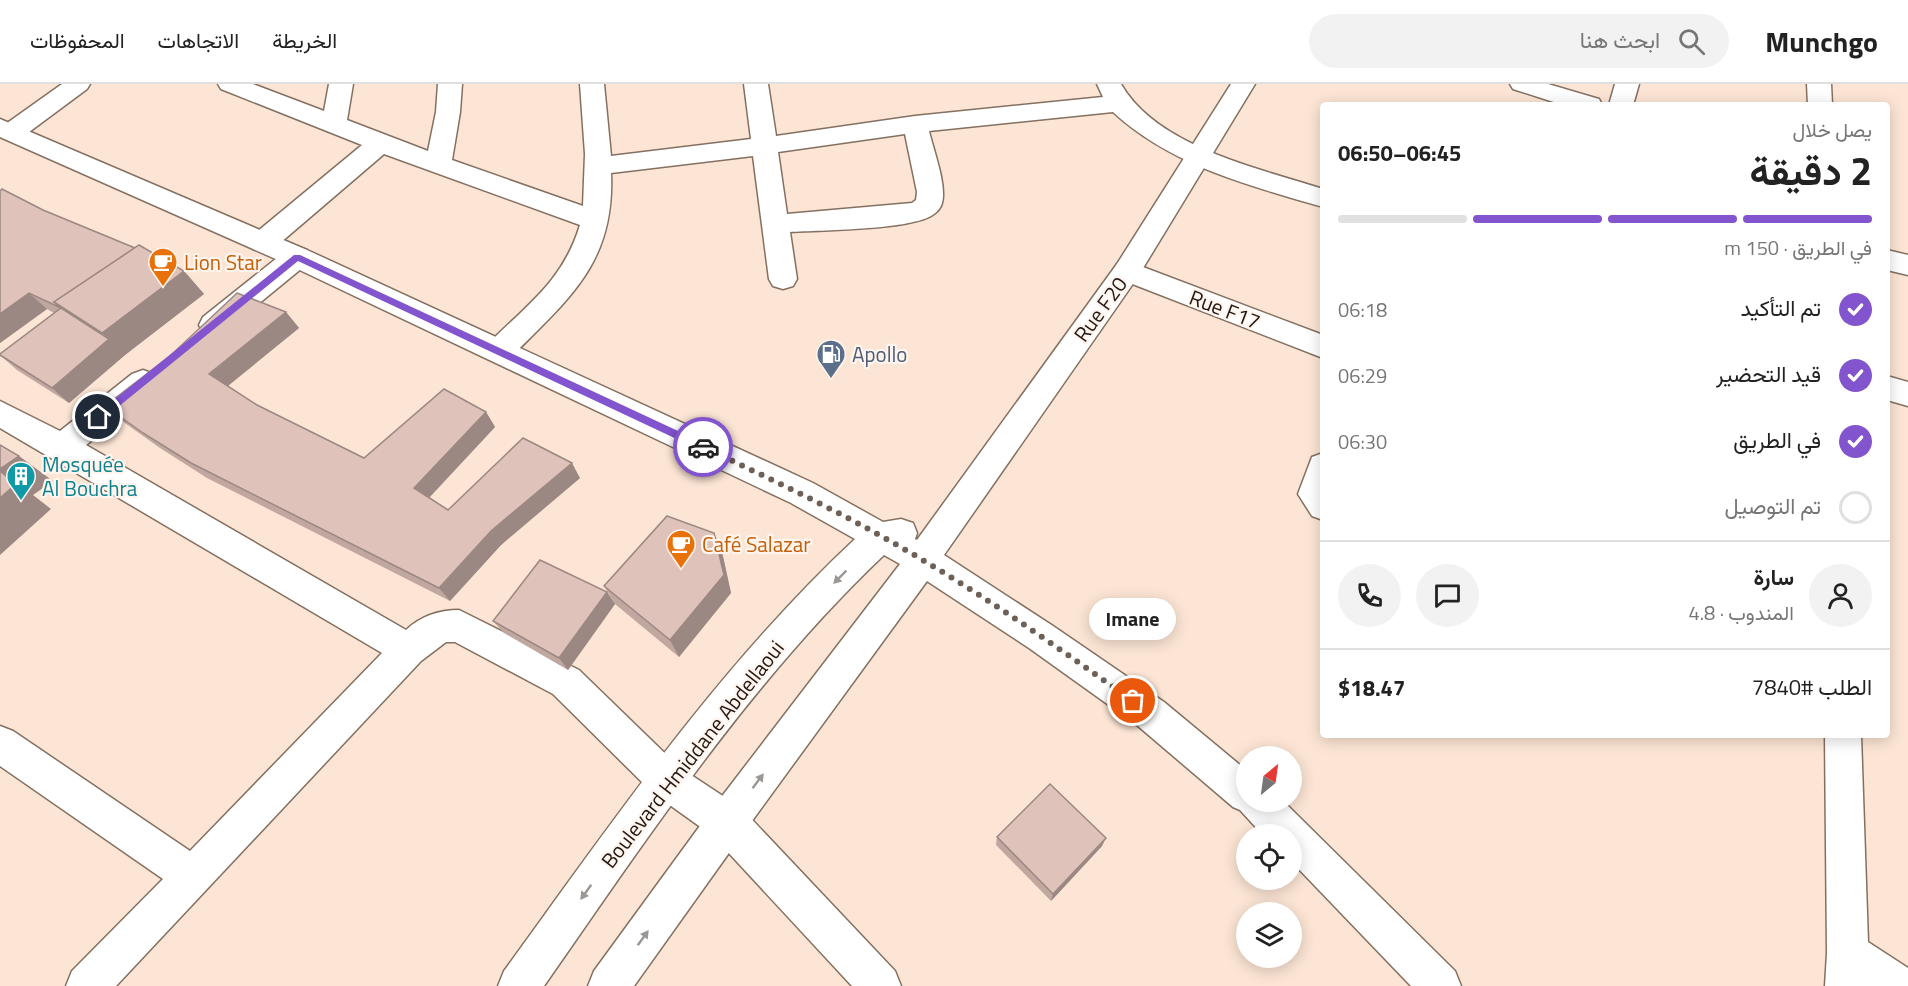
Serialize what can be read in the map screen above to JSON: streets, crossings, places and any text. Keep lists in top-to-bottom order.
{
  "streets": {
    "street": ["Rue F20", "Rue F17", "Boulevard Hmiddane Abdellaoui"]
  },
  "crossings": [
    ["Rue F20", "Rue F17"]
  ],
  "places": {
    "cafe": ["Lion Star", "Café Salazar"],
    "fuel station": ["Apollo"],
    "building": ["Mosquée Al Bouchra"],
    "other": ["Imane"]
  },
  "north": "top right",
  "page": {
    "header": "Munchgo",
    "search": "ابحث هنا",
    "nav": ["الخريطة", "الاتجاهات", "المحفوظات"],
    "heading": ["2 دقيقة", "يصل خلال", "06:45–06:50"],
    "panel": [
      "سارة",
      "المندوب · 4.8",
      "الطلب #7840",
      "$18.47"
    ],
    "bar": "في الطريق · 150 m",
    "list": [
      ["تم التأكيد", "06:18"],
      ["قيد التحضير", "06:29"],
      ["في الطريق", "06:30"],
      "تم التوصيل"
    ],
    "bubble": "Imane"
  }
}
